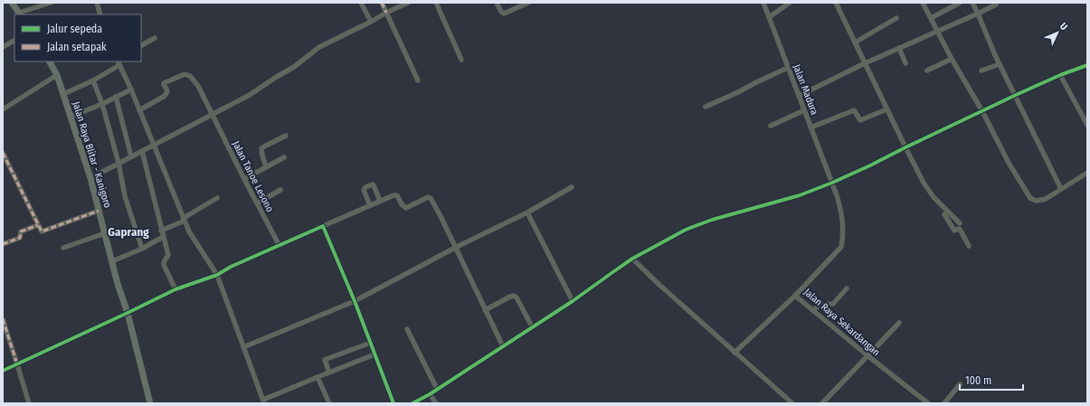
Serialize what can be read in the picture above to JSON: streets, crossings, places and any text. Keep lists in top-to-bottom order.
{
  "streets": {
    "main road": ["Jalan Raya Blitar - Kanigoro"],
    "street": ["Jalan Madura", "Jalan Tanoe Lesono", "Jalan Raya Sekardangan"]
  },
  "crossings": [
    ["Jalan Madura", "Jalan Raya Sekardangan"]
  ],
  "districts": ["Gaprang"],
  "legend": ["Jalur sepeda", "Jalan setapak"],
  "scale_bar": "100 m",
  "north": "top right"
}
